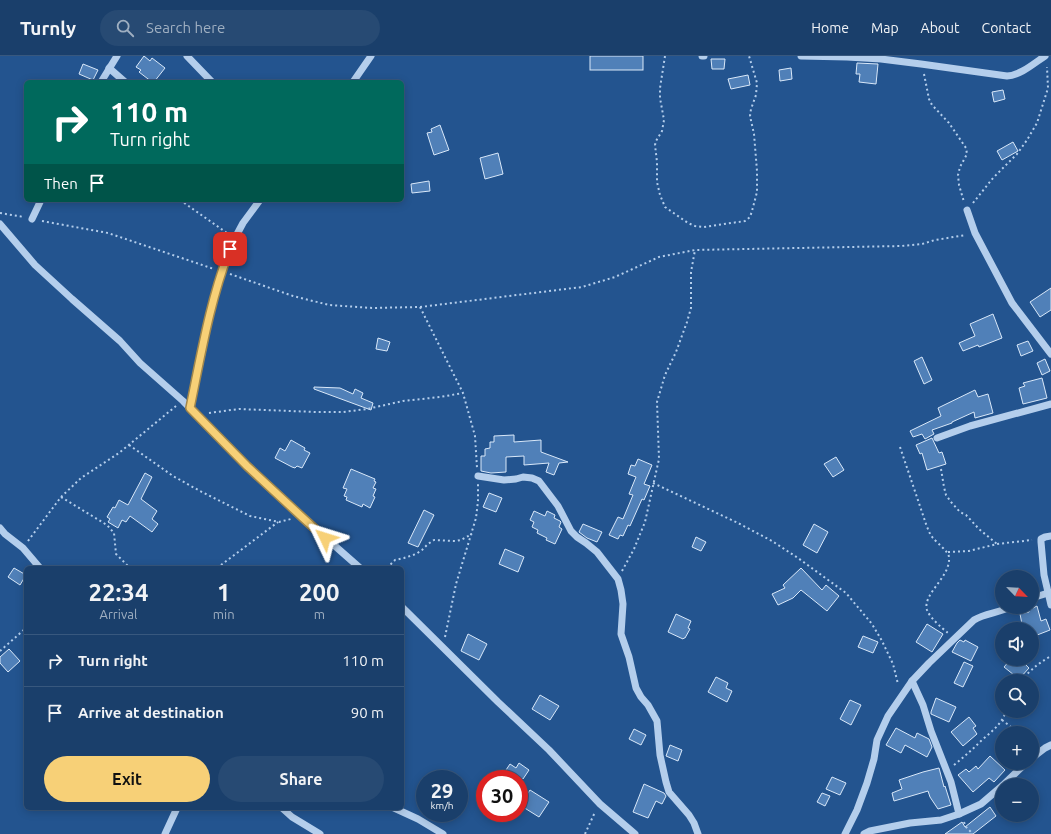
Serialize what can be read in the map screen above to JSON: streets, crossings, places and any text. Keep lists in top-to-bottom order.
{
  "north": "bottom right",
  "page": {
    "header": "Turnly",
    "search": "Search here",
    "nav": [
      "Home",
      "Map",
      "About",
      "Contact"
    ],
    "turn": ["110 m", "Turn right"],
    "then": "Then",
    "eta": [
      "22:34",
      "Arrival",
      "1",
      "min",
      "200",
      "m"
    ],
    "map_buttons": ["+", "−"],
    "list": [
      {
        "name": "Turn right",
        "value": "110 m"
      },
      {
        "name": "Arrive at destination",
        "value": "90 m"
      }
    ],
    "buttons": ["Exit", "Share"],
    "speed": "29 km/h",
    "limit": "30"
  }
}
